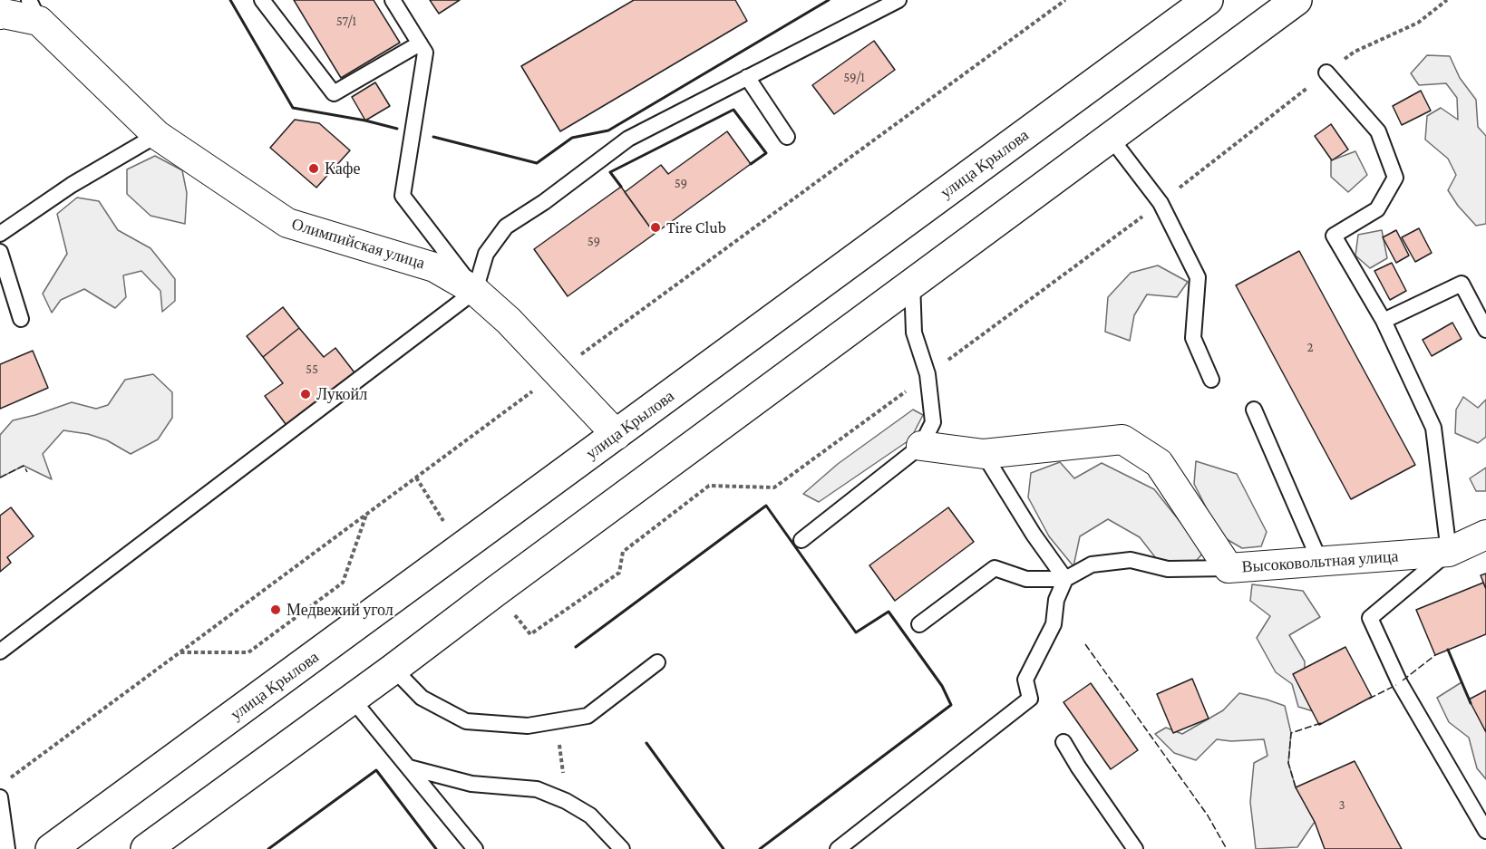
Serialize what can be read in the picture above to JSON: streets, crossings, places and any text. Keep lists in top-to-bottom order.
{
  "streets": {
    "main road": ["улица Крылова"],
    "street": ["Олимпийская улица", "Высоковольтная улица"]
  },
  "crossings": [
    ["улица Крылова", "Олимпийская улица"]
  ],
  "places": [
    "Кафе",
    "Tire Club",
    "Лукойл",
    "Медвежий угол"
  ],
  "house_numbers": [
    "57/1",
    "59/1",
    "59",
    "59",
    "2",
    "55",
    "3"
  ]
}
